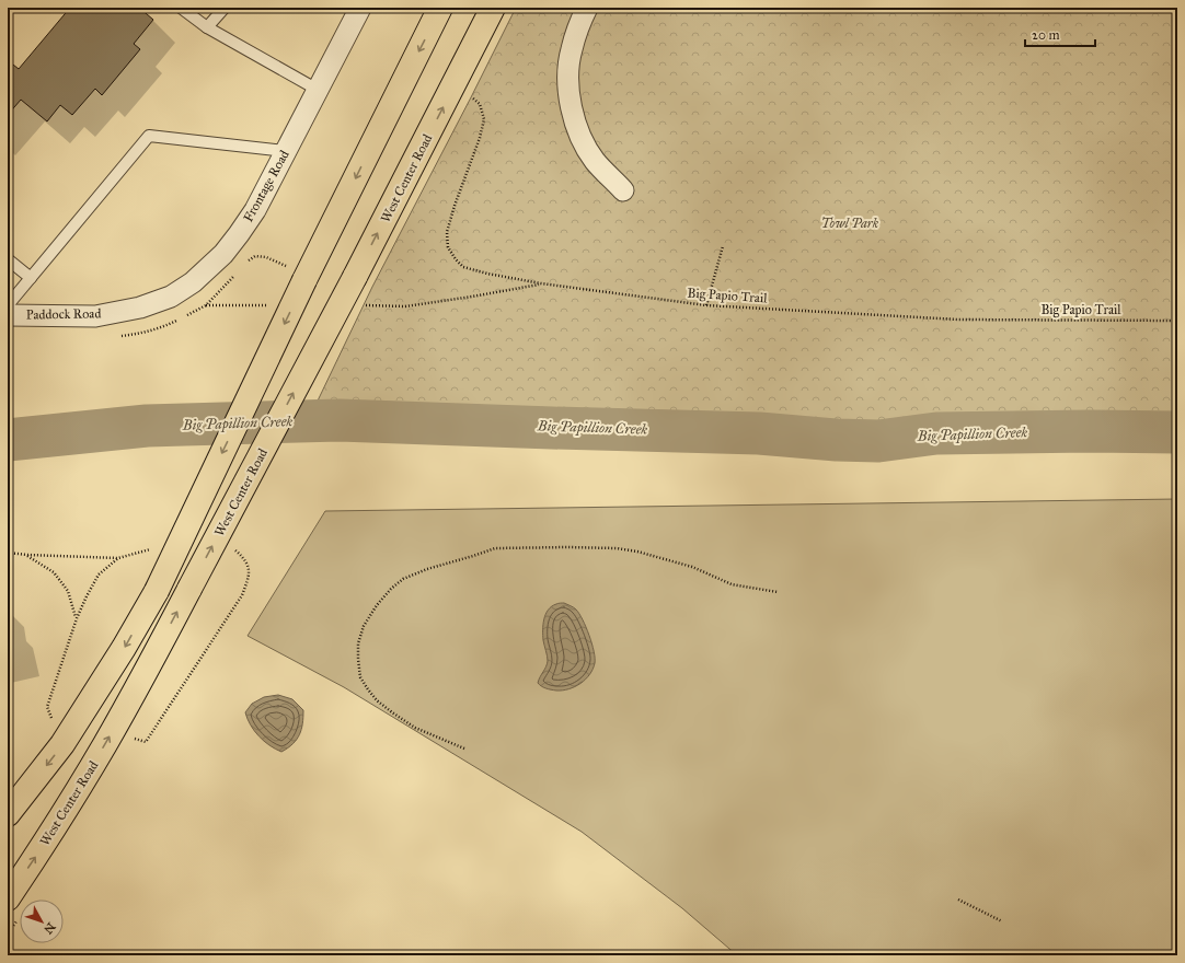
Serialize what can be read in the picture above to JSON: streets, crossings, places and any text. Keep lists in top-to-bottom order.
{
  "streets": {
    "main road": ["West Center Road"],
    "street": ["Frontage Road", "Paddock Road"],
    "path": ["Big Papio Trail"]
  },
  "crossings": [
    ["Frontage Road", "Paddock Road"]
  ],
  "water": ["Big Papillion Creek"],
  "parks": ["Towl Park"],
  "scale_bar": "20 m",
  "north": "bottom right"
}
